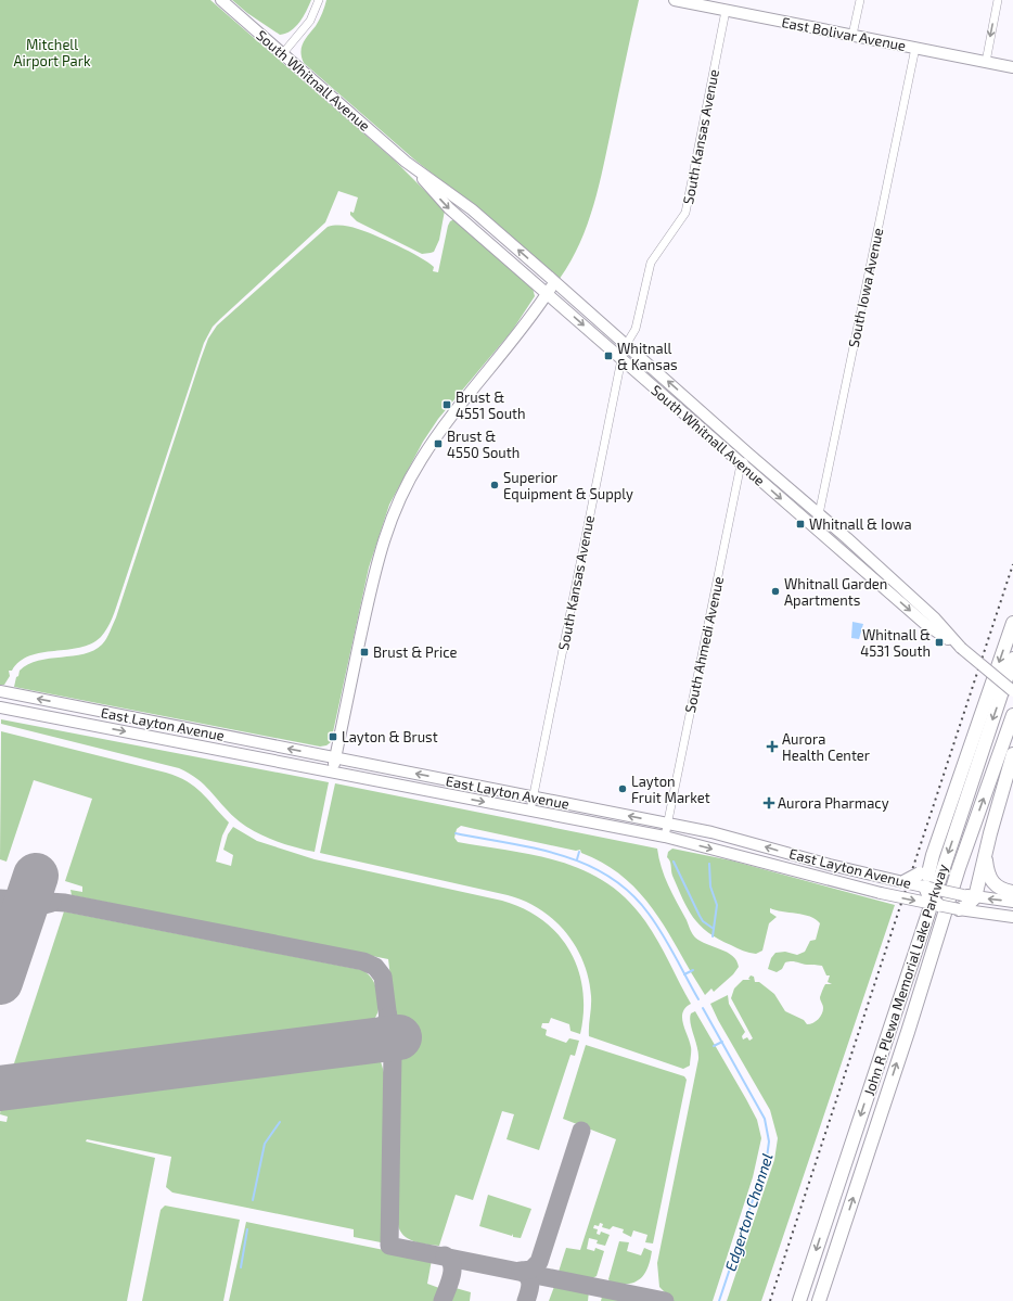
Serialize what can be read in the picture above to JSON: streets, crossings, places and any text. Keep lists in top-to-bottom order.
{
  "streets": {
    "main road": ["John R. Plewa Memorial Lake Parkway"],
    "street": [
      "East Bolivar Avenue",
      "South Whitnall Avenue",
      "South Kansas Avenue",
      "South Iowa Avenue",
      "South Ahmedi Avenue",
      "East Layton Avenue"
    ]
  },
  "crossings": [
    ["East Bolivar Avenue", "South Kansas Avenue"],
    ["East Bolivar Avenue", "South Iowa Avenue"],
    ["South Whitnall Avenue", "South Kansas Avenue"],
    ["South Whitnall Avenue", "South Iowa Avenue"],
    ["South Whitnall Avenue", "South Ahmedi Avenue"],
    ["South Kansas Avenue", "East Layton Avenue"],
    ["South Ahmedi Avenue", "East Layton Avenue"]
  ],
  "water": ["Edgerton Channel"],
  "parks": ["Mitchell Airport Park"],
  "places": {
    "transit": [
      "Whitnall & Kansas",
      "Brust & 4551 South",
      "Brust & 4550 South",
      "Whitnall & Iowa",
      "Whitnall & 4531 South",
      "Brust & Price",
      "Layton & Brust"
    ],
    "other": ["Superior Equipment & Supply", "Whitnall Garden Apartments", "Layton Fruit Market"],
    "health": ["Aurora Health Center", "Aurora Pharmacy"]
  }
}
